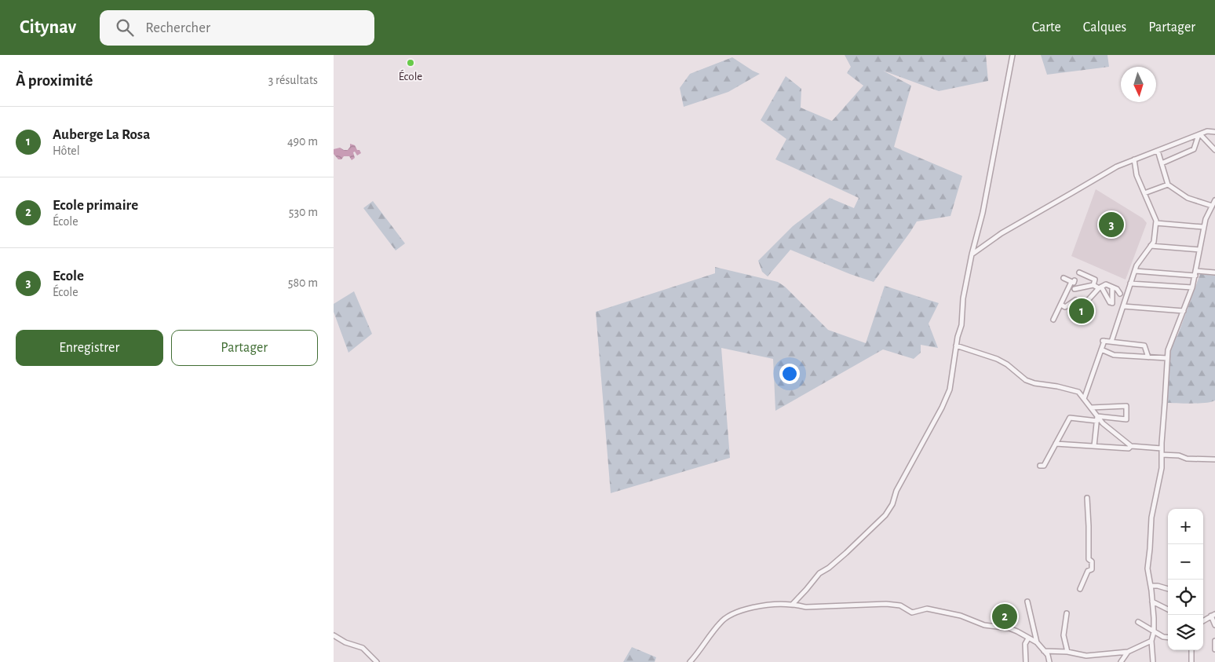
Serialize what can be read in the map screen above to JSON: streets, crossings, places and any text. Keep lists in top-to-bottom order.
{
  "places": ["École"],
  "north": "bottom",
  "page": {
    "header": "Citynav",
    "search": "Rechercher",
    "nav": ["Carte", "Calques", "Partager"],
    "heading": ["À proximité", "3 résultats"],
    "list": [
      {
        "mark": "1",
        "name": "Auberge La Rosa",
        "note": "Hôtel",
        "value": "490 m"
      },
      {
        "mark": "2",
        "name": "Ecole primaire",
        "note": "École",
        "value": "530 m"
      },
      {
        "mark": "3",
        "name": "Ecole",
        "note": "École",
        "value": "580 m"
      }
    ],
    "pins": ["3", "1", "2"],
    "buttons": ["Enregistrer", "Partager"],
    "map_buttons": ["+", "−"]
  }
}
